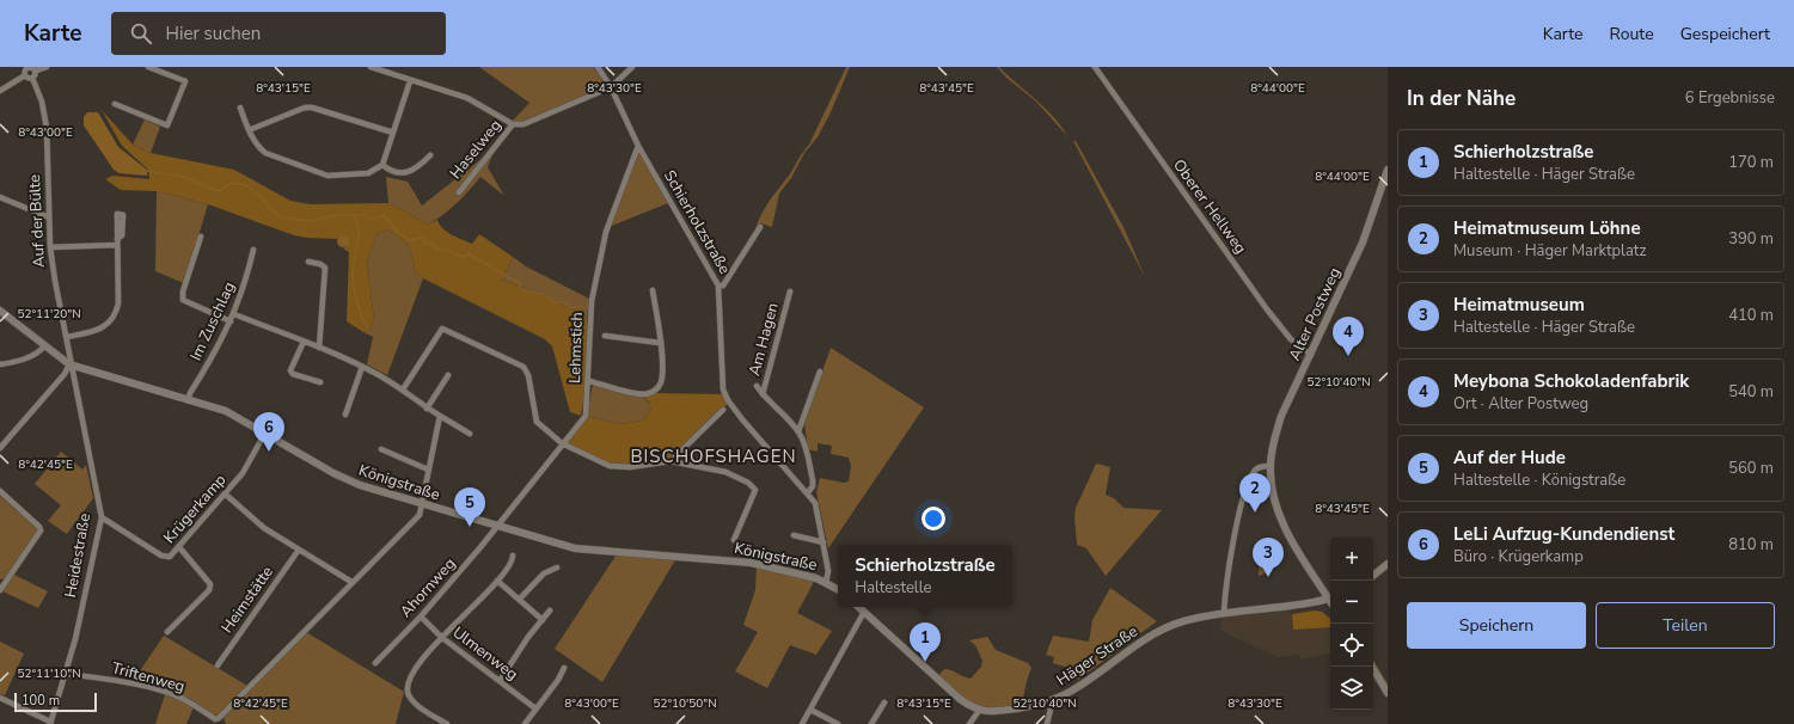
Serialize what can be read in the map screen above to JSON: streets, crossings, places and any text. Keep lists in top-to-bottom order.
{
  "streets": {
    "main road": ["Alter Postweg", "Königstraße", "Häger Straße"],
    "street": [
      "Haselweg",
      "Oberer Hellweg",
      "Auf der Bülte",
      "Schierholzstraße",
      "Im Zuschlag",
      "Am Hagen",
      "Lehmstich",
      "Krügerkamp",
      "Heidestraße",
      "Ahornweg",
      "Heimstätte",
      "Ulmenweg",
      "Triftenweg"
    ]
  },
  "crossings": [
    ["Oberer Hellweg", "Alter Postweg"],
    ["Auf der Bülte", "Königstraße"],
    ["Auf der Bülte", "Heidestraße"],
    ["Schierholzstraße", "Am Hagen"],
    ["Schierholzstraße", "Lehmstich"],
    ["Schierholzstraße", "Königstraße"],
    ["Im Zuschlag", "Königstraße"],
    ["Lehmstich", "Königstraße"],
    ["Lehmstich", "Ahornweg"],
    ["Königstraße", "Krügerkamp"],
    ["Königstraße", "Heidestraße"],
    ["Königstraße", "Ahornweg"],
    ["Krügerkamp", "Heidestraße"],
    ["Heidestraße", "Triftenweg"],
    ["Ahornweg", "Ulmenweg"]
  ],
  "districts": ["BISCHOFSHAGEN"],
  "scale_bar": "100 m",
  "page": {
    "header": "Karte",
    "search": "Hier suchen",
    "nav": ["Karte", "Route", "Gespeichert"],
    "heading": ["In der Nähe", "6 Ergebnisse"],
    "list": [
      {
        "mark": "1",
        "name": "Schierholzstraße",
        "note": "Haltestelle · Häger Straße",
        "value": "170 m"
      },
      {
        "mark": "2",
        "name": "Heimatmuseum Löhne",
        "note": "Museum · Häger Marktplatz",
        "value": "390 m"
      },
      {
        "mark": "3",
        "name": "Heimatmuseum",
        "note": "Haltestelle · Häger Straße",
        "value": "410 m"
      },
      {
        "mark": "4",
        "name": "Meybona Schokoladenfabrik",
        "note": "Ort · Alter Postweg",
        "value": "540 m"
      },
      {
        "mark": "5",
        "name": "Auf der Hude",
        "note": "Haltestelle · Königstraße",
        "value": "560 m"
      },
      {
        "mark": "6",
        "name": "LeLi Aufzug-Kundendienst",
        "note": "Büro · Krügerkamp",
        "value": "810 m"
      }
    ],
    "pins": [
      "4",
      "6",
      "2",
      "5",
      "3",
      "1"
    ],
    "map_buttons": ["+", "−"],
    "popup": ["Schierholzstraße", "Haltestelle"],
    "buttons": ["Speichern", "Teilen"],
    "scale": "100 m"
  },
  "coordinates": [
    "8°43'15\"E",
    "8°43'30\"E",
    "8°43'45\"E",
    "8°44'00\"E",
    "8°43'00\"E",
    "52°11'20\"N",
    "52°10'40\"N",
    "8°42'45\"E",
    "52°11'10\"N",
    "52°10'50\"N"
  ]
}
